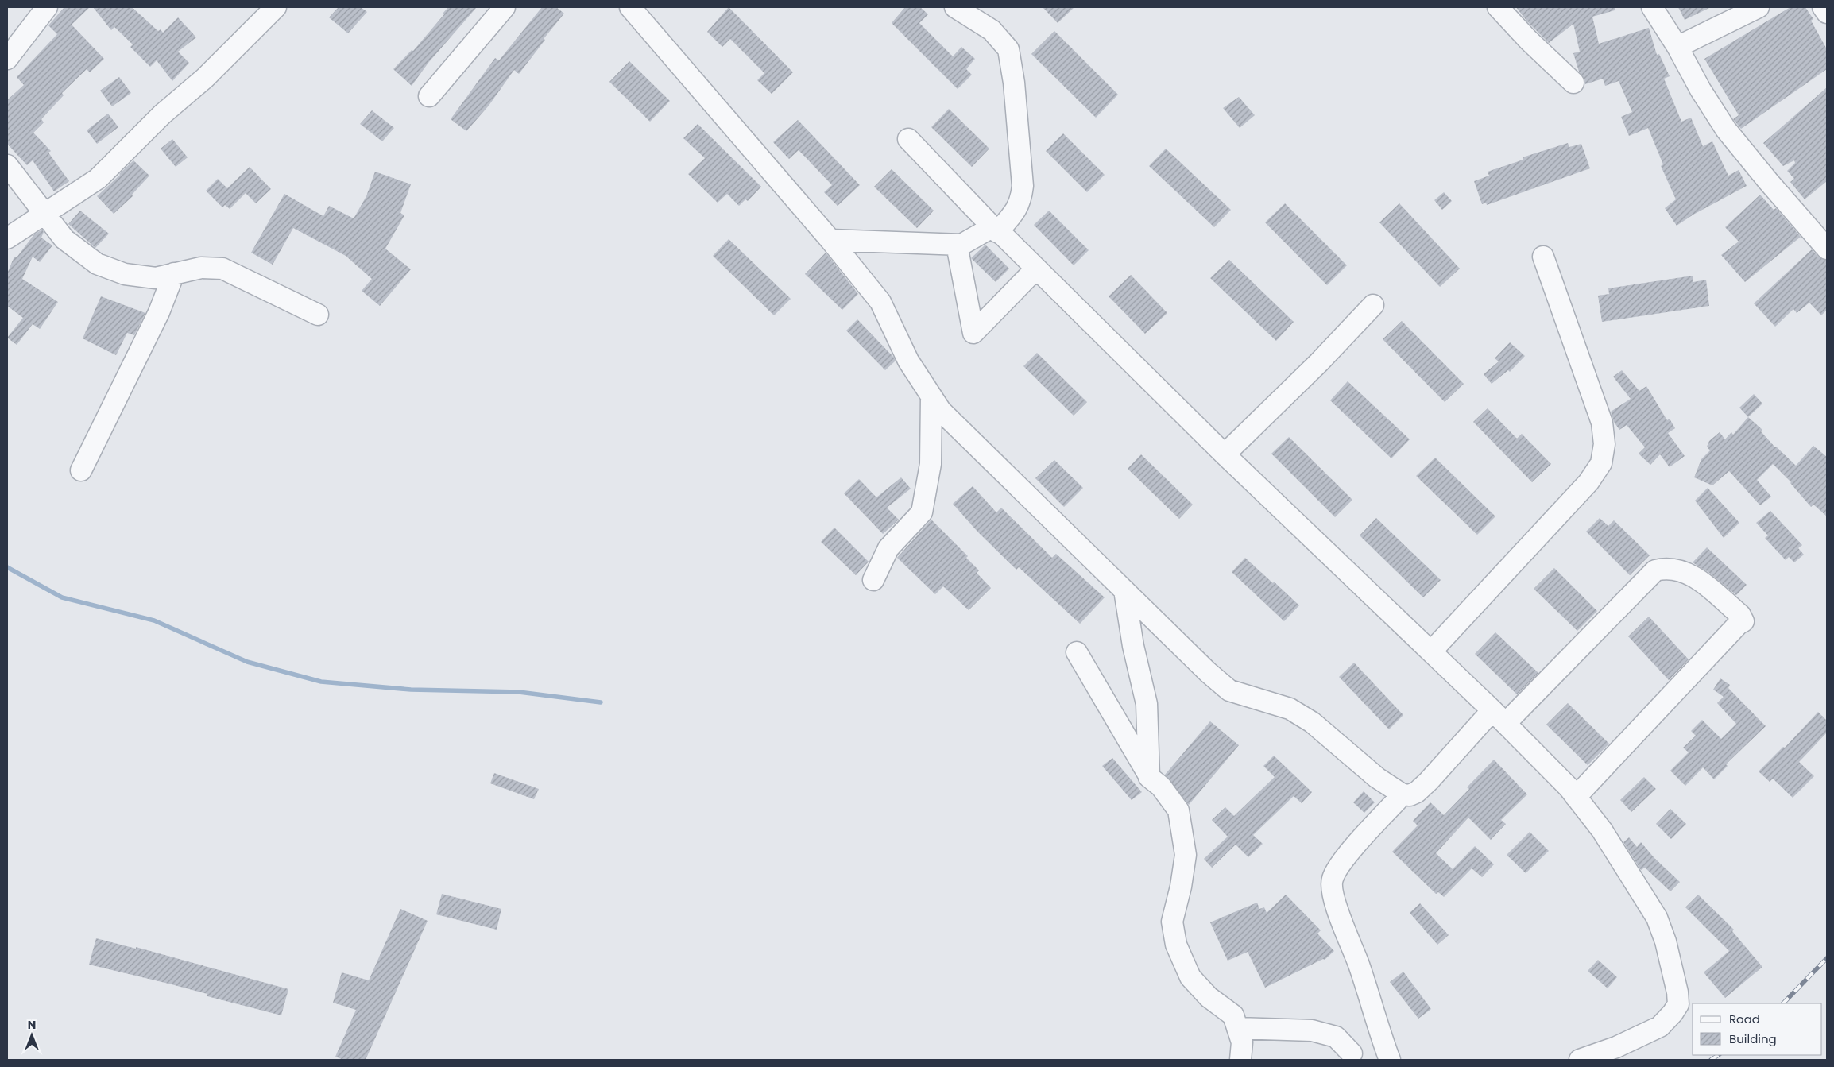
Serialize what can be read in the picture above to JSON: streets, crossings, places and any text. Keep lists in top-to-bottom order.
{
  "legend": ["Road", "Building"],
  "north": "top"
}
